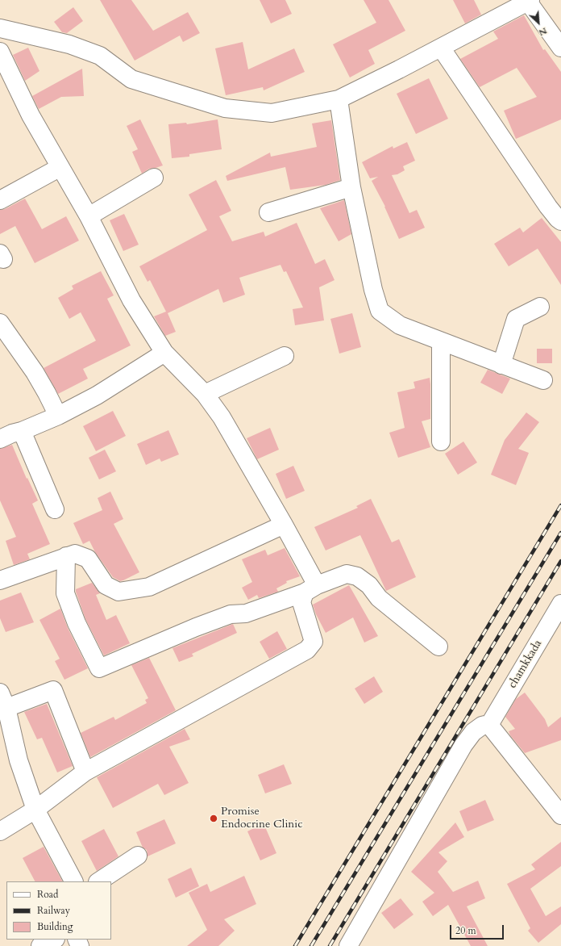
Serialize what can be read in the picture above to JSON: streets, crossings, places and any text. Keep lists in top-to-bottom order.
{
  "streets": {
    "street": ["chamkkada"]
  },
  "places": ["Promise Endocrine Clinic"],
  "legend": ["Road", "Railway", "Building"],
  "scale_bar": "20 m",
  "north": "bottom right"
}
